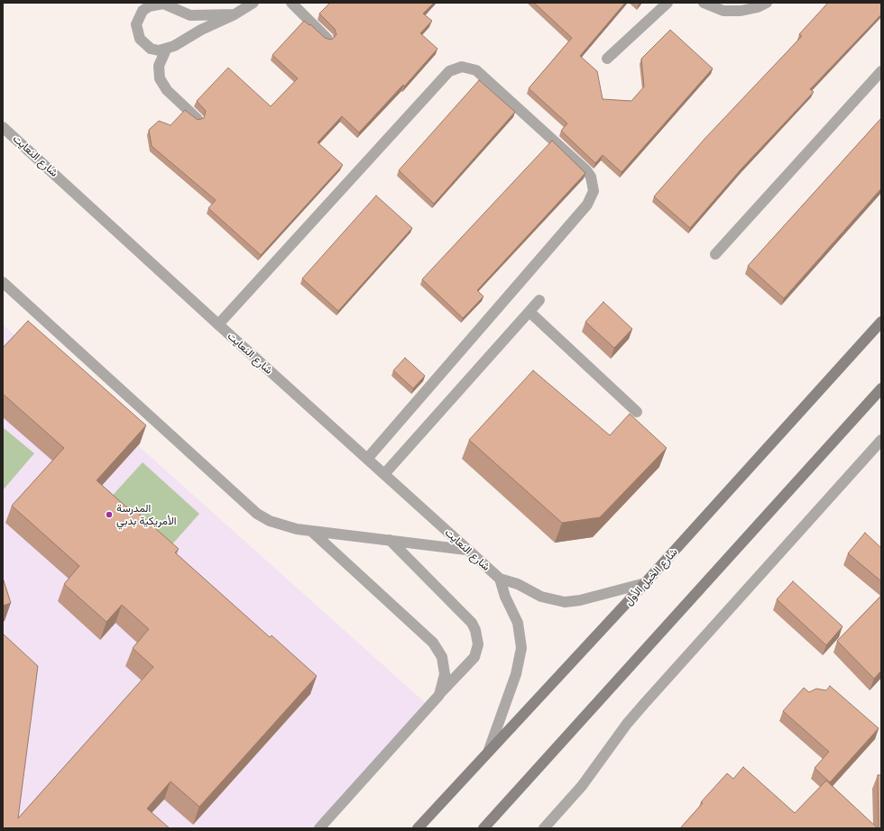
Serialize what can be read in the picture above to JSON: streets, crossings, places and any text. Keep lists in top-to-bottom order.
{
  "streets": {
    "main road": ["شارع الخيل الأول"],
    "street": ["شارع النعايت"]
  },
  "crossings": [
    ["شارع النعايت", "شارع الخيل الأول"]
  ],
  "places": ["المدرسة الأمريكية بدبي"]
}
